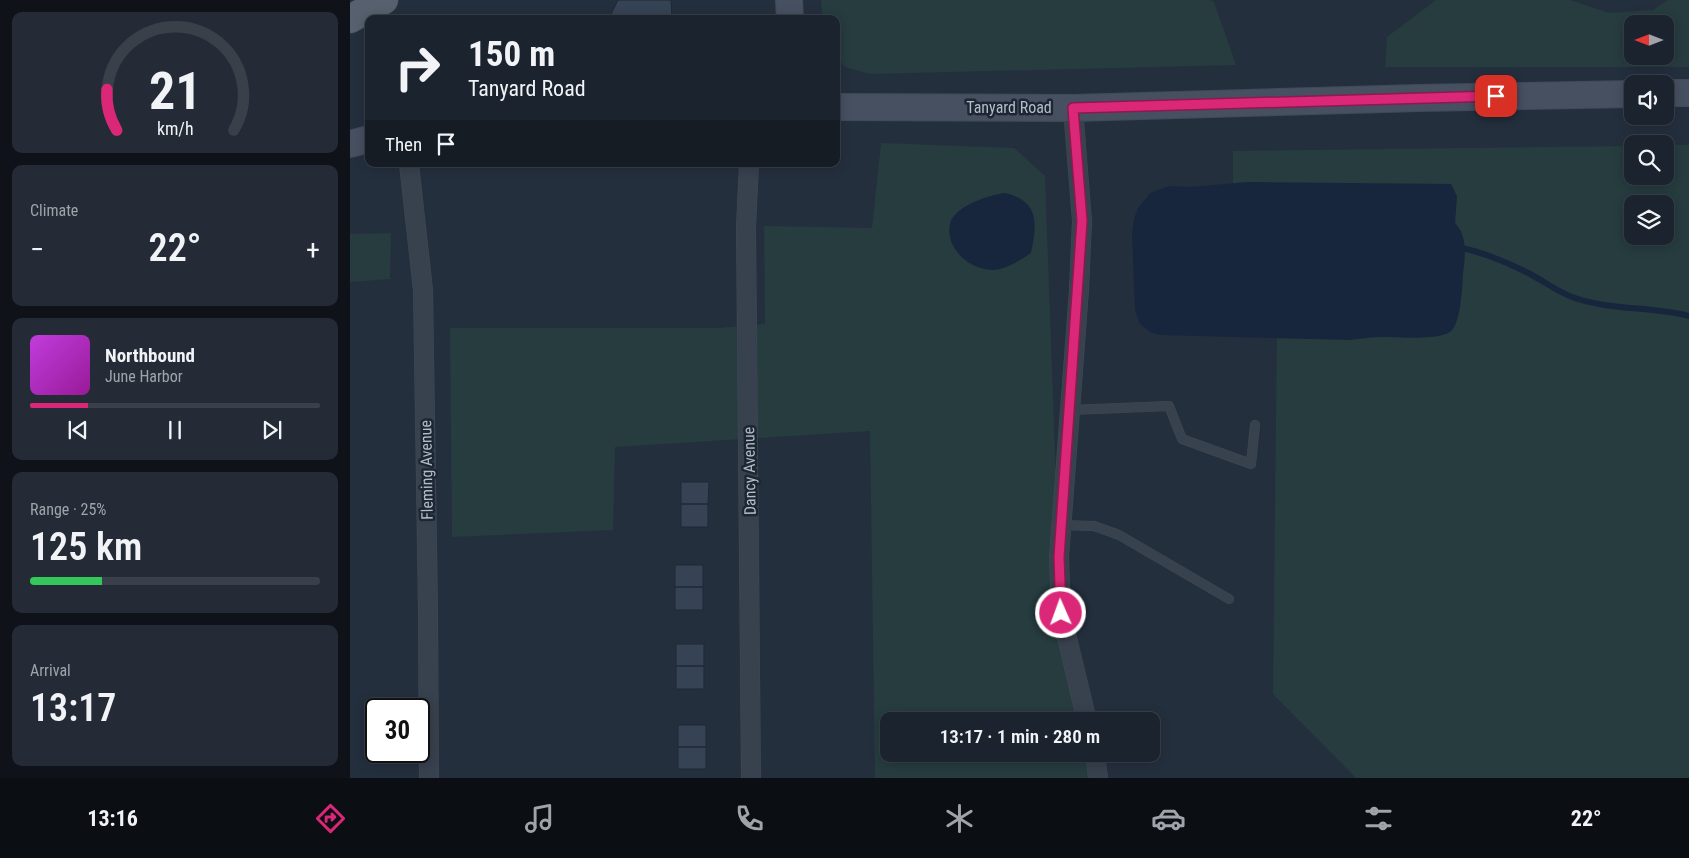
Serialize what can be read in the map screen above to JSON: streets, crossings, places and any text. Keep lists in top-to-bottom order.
{
  "streets": {
    "street": ["Tanyard Road", "Fleming Avenue", "Dancy Avenue"]
  },
  "north": "left",
  "page": {
    "turn": ["150 m", "Tanyard Road"],
    "then": "Then",
    "tile": [
      "Climate",
      ["Range · 25%", "125 km"],
      ["Arrival", "13:17"]
    ],
    "heat": ["−", "22°", "+"],
    "song": ["Northbound", "June Harbor"],
    "limit": "30",
    "trip": "13:17 · 1 min · 280 m",
    "tabs": ["13:16", "22°"],
    "gauge": ["21", "km/h"]
  }
}
